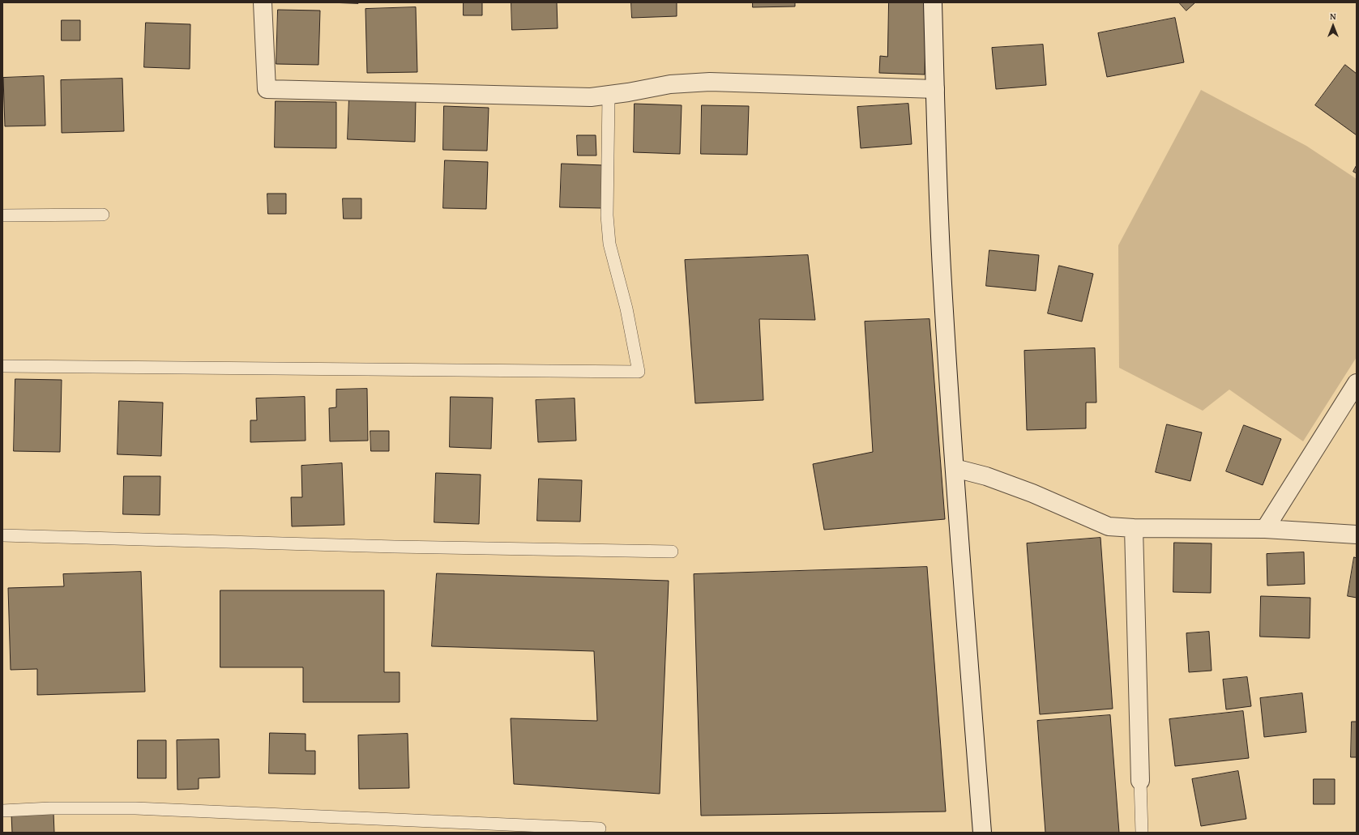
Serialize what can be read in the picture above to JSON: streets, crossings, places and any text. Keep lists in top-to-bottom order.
{
  "north": "top"
}
